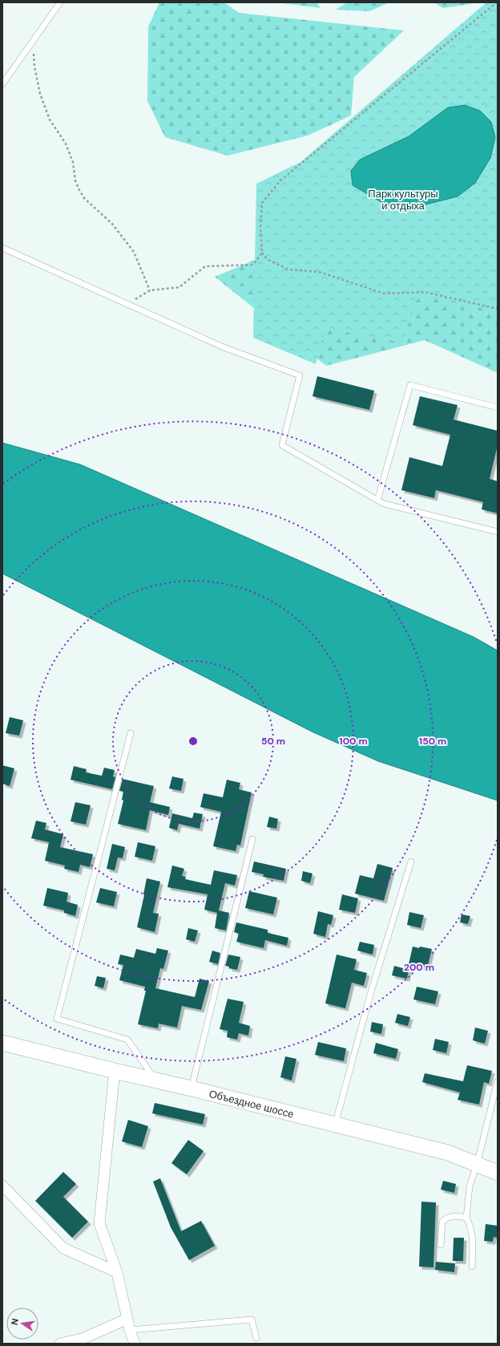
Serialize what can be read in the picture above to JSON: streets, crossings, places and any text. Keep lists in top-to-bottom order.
{
  "streets": {
    "main road": ["Объездное шоссе"]
  },
  "parks": ["Парк культуры и отдыха"],
  "north": "left",
  "rings": [
    "50 m",
    "100 m",
    "150 m",
    "200 m"
  ]
}
